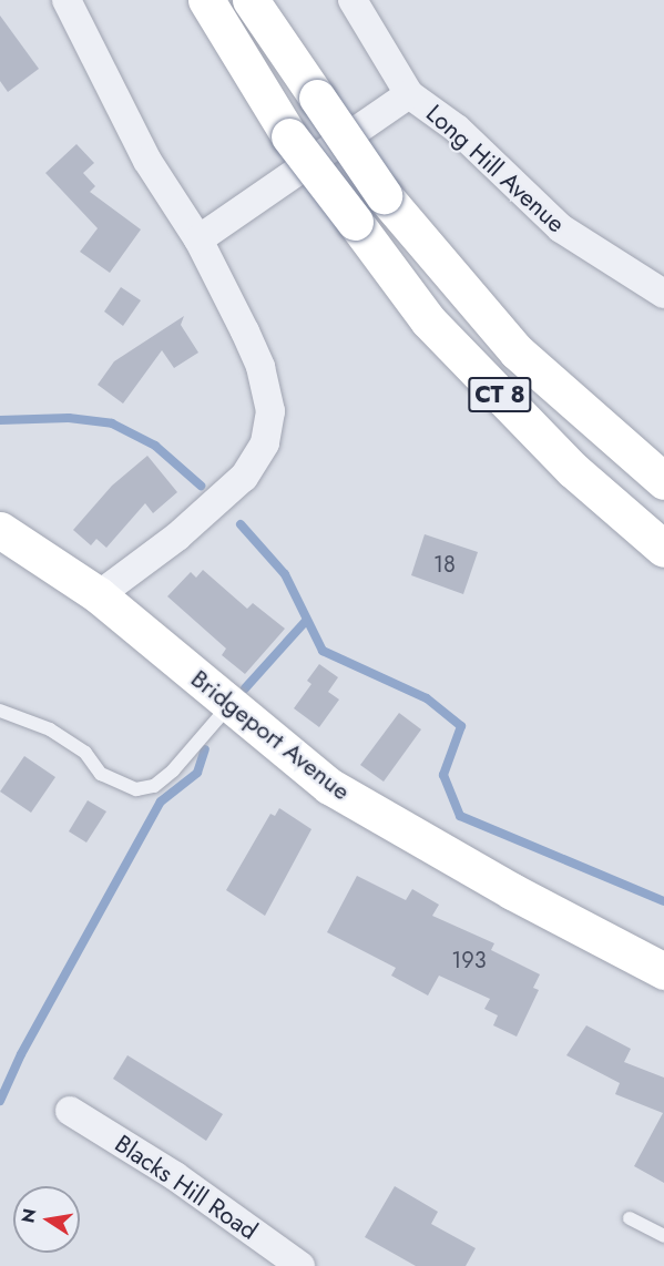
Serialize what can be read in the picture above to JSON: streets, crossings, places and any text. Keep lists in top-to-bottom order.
{
  "streets": {
    "main road": ["CT 8", "Bridgeport Avenue"],
    "street": ["Long Hill Avenue", "Blacks Hill Road"]
  },
  "house_numbers": ["18", "193"],
  "north": "left"
}
